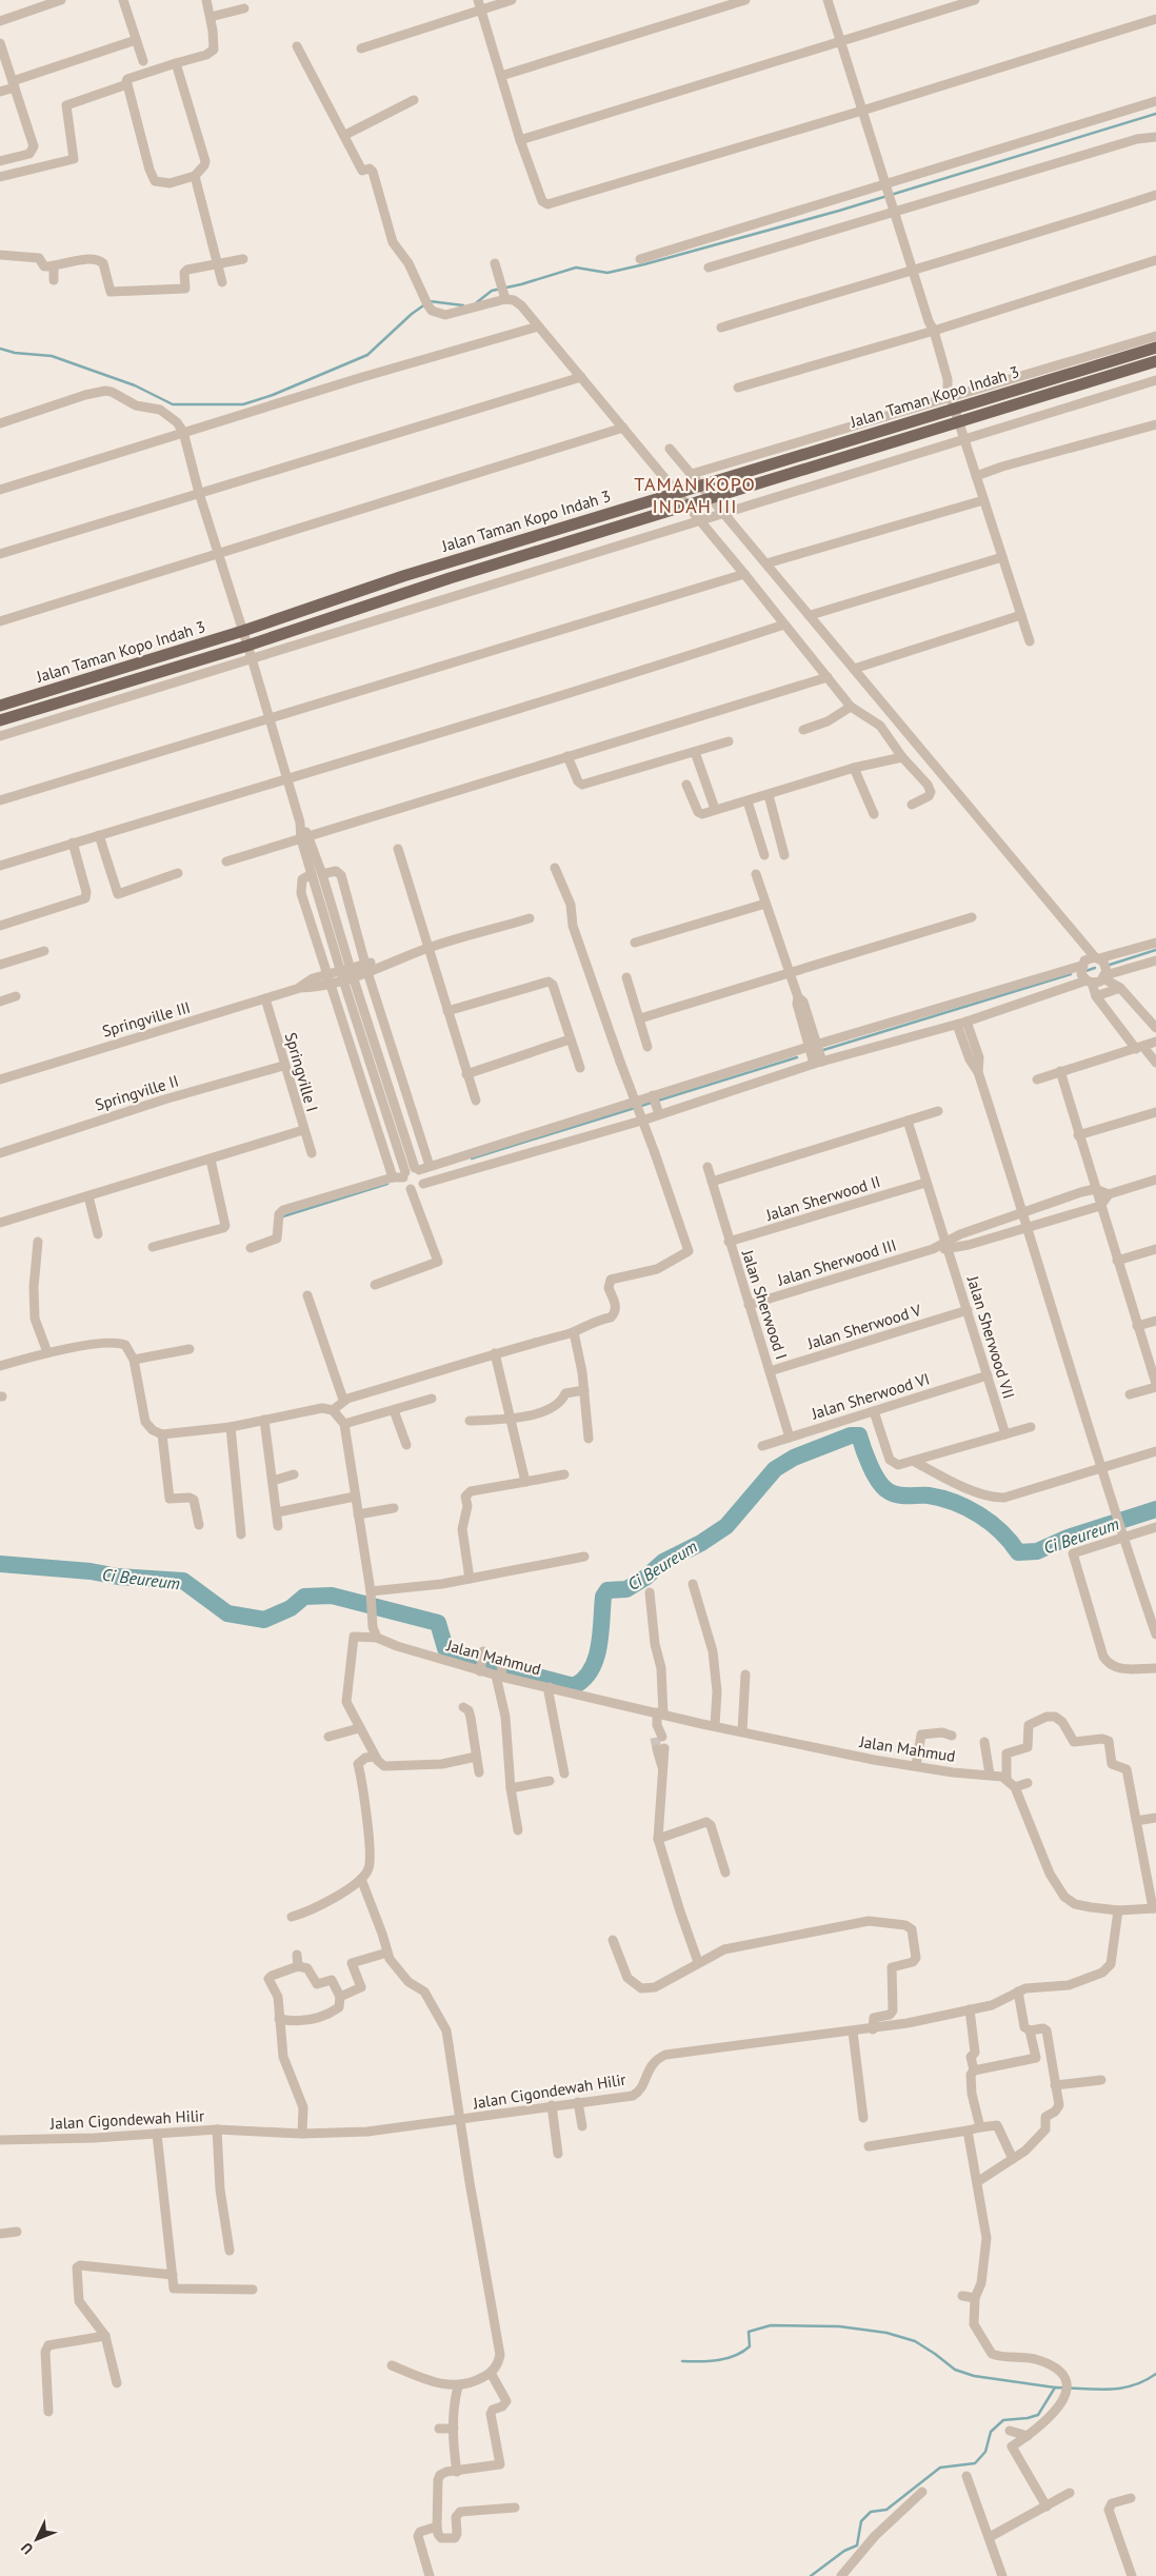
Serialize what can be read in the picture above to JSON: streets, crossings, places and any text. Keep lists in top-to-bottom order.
{
  "streets": {
    "main road": ["Jalan Taman Kopo Indah 3"],
    "street": [
      "Springville III",
      "Springville I",
      "Springville II",
      "Jalan Sherwood II",
      "Jalan Sherwood III",
      "Jalan Sherwood I",
      "Jalan Sherwood V",
      "Jalan Sherwood VII",
      "Jalan Sherwood VI",
      "Jalan Mahmud",
      "Jalan Cigondewah Hilir"
    ]
  },
  "crossings": [
    ["Springville III", "Springville I"],
    ["Springville I", "Springville II"],
    ["Jalan Sherwood II", "Jalan Sherwood I"],
    ["Jalan Sherwood III", "Jalan Sherwood I"],
    ["Jalan Sherwood III", "Jalan Sherwood VII"],
    ["Jalan Sherwood I", "Jalan Sherwood V"],
    ["Jalan Sherwood I", "Jalan Sherwood VI"],
    ["Jalan Sherwood V", "Jalan Sherwood VII"],
    ["Jalan Sherwood VII", "Jalan Sherwood VI"]
  ],
  "districts": ["TAMAN KOPO INDAH III"],
  "water": ["Ci Beureum"],
  "north": "bottom left"
}
